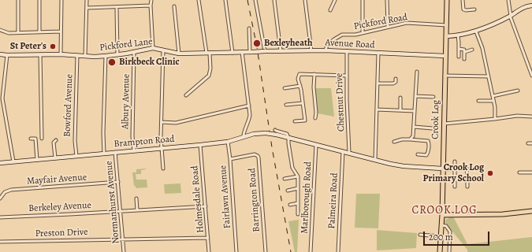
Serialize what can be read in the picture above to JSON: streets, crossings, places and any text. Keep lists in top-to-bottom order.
{
  "streets": {
    "main road": ["Crook Log"],
    "street": [
      "Pickford Road",
      "Avenue Road",
      "Pickford Lane",
      "Albury Avenue",
      "Chestnut Drive",
      "Bowford Avenue",
      "Brampton Road",
      "Mayfair Avenue",
      "Fairlawn Avenue",
      "Marlborough Road",
      "Holmesdale Road",
      "Barrington Road",
      "Palmeira Road",
      "Normanhurst Avenue",
      "Berkeley Avenue",
      "Preston Drive"
    ]
  },
  "crossings": [
    ["Pickford Road", "Avenue Road"],
    ["Pickford Road", "Crook Log"],
    ["Avenue Road", "Pickford Lane"],
    ["Avenue Road", "Chestnut Drive"],
    ["Avenue Road", "Crook Log"],
    ["Pickford Lane", "Albury Avenue"],
    ["Pickford Lane", "Bowford Avenue"],
    ["Albury Avenue", "Brampton Road"],
    ["Chestnut Drive", "Brampton Road"],
    ["Bowford Avenue", "Brampton Road"],
    ["Crook Log", "Brampton Road"],
    ["Brampton Road", "Fairlawn Avenue"],
    ["Brampton Road", "Marlborough Road"],
    ["Brampton Road", "Holmesdale Road"],
    ["Brampton Road", "Palmeira Road"],
    ["Brampton Road", "Normanhurst Avenue"],
    ["Mayfair Avenue", "Normanhurst Avenue"],
    ["Fairlawn Avenue", "Barrington Road"],
    ["Holmesdale Road", "Berkeley Avenue"],
    ["Holmesdale Road", "Preston Drive"],
    ["Normanhurst Avenue", "Berkeley Avenue"],
    ["Normanhurst Avenue", "Preston Drive"]
  ],
  "districts": ["CROOK LOG"],
  "places": [
    "Bexleyheath",
    "St Peter's",
    "Birkbeck Clinic",
    "Crook Log Primary School"
  ],
  "scale_bar": "200 m"
}
